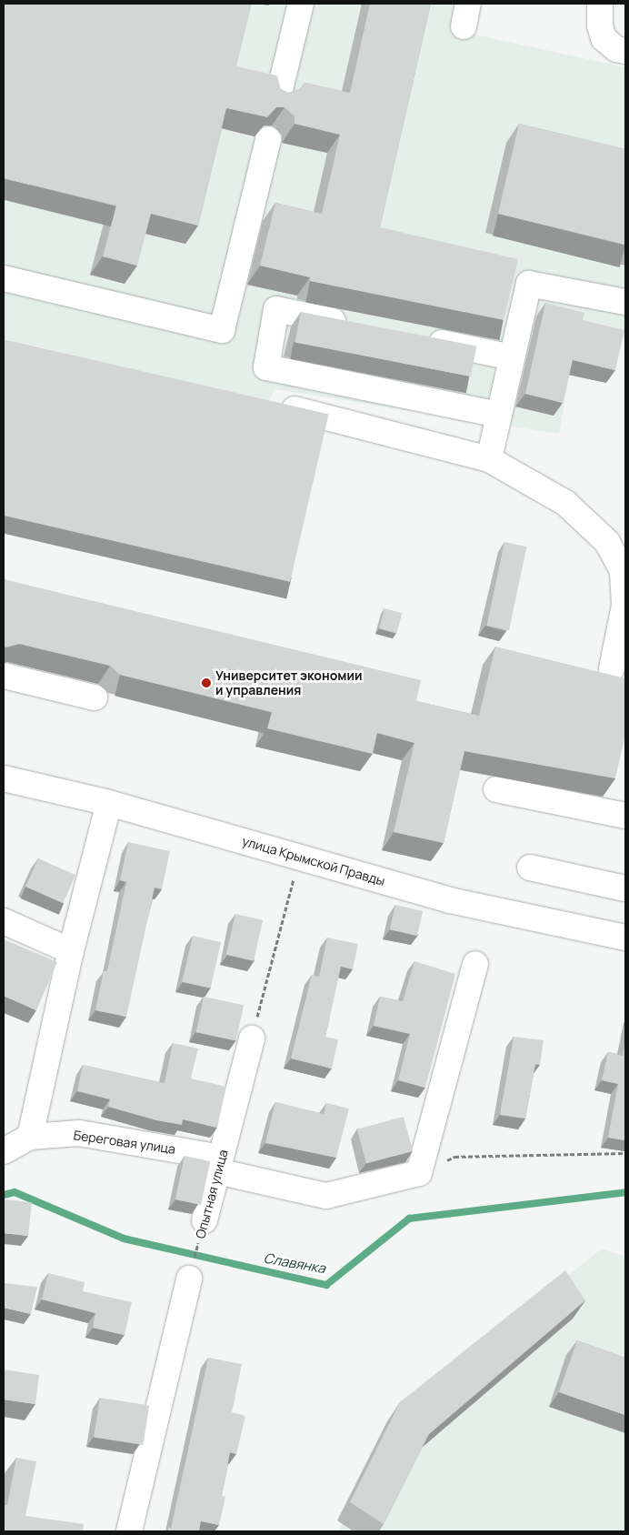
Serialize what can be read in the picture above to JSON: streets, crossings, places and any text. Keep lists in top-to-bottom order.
{
  "streets": {
    "street": ["улица Крымской Правды", "Береговая улица", "Опытная улица"]
  },
  "crossings": [
    ["Береговая улица", "Опытная улица"]
  ],
  "water": ["Славянка"],
  "places": ["Университет экономии и управления"]
}
